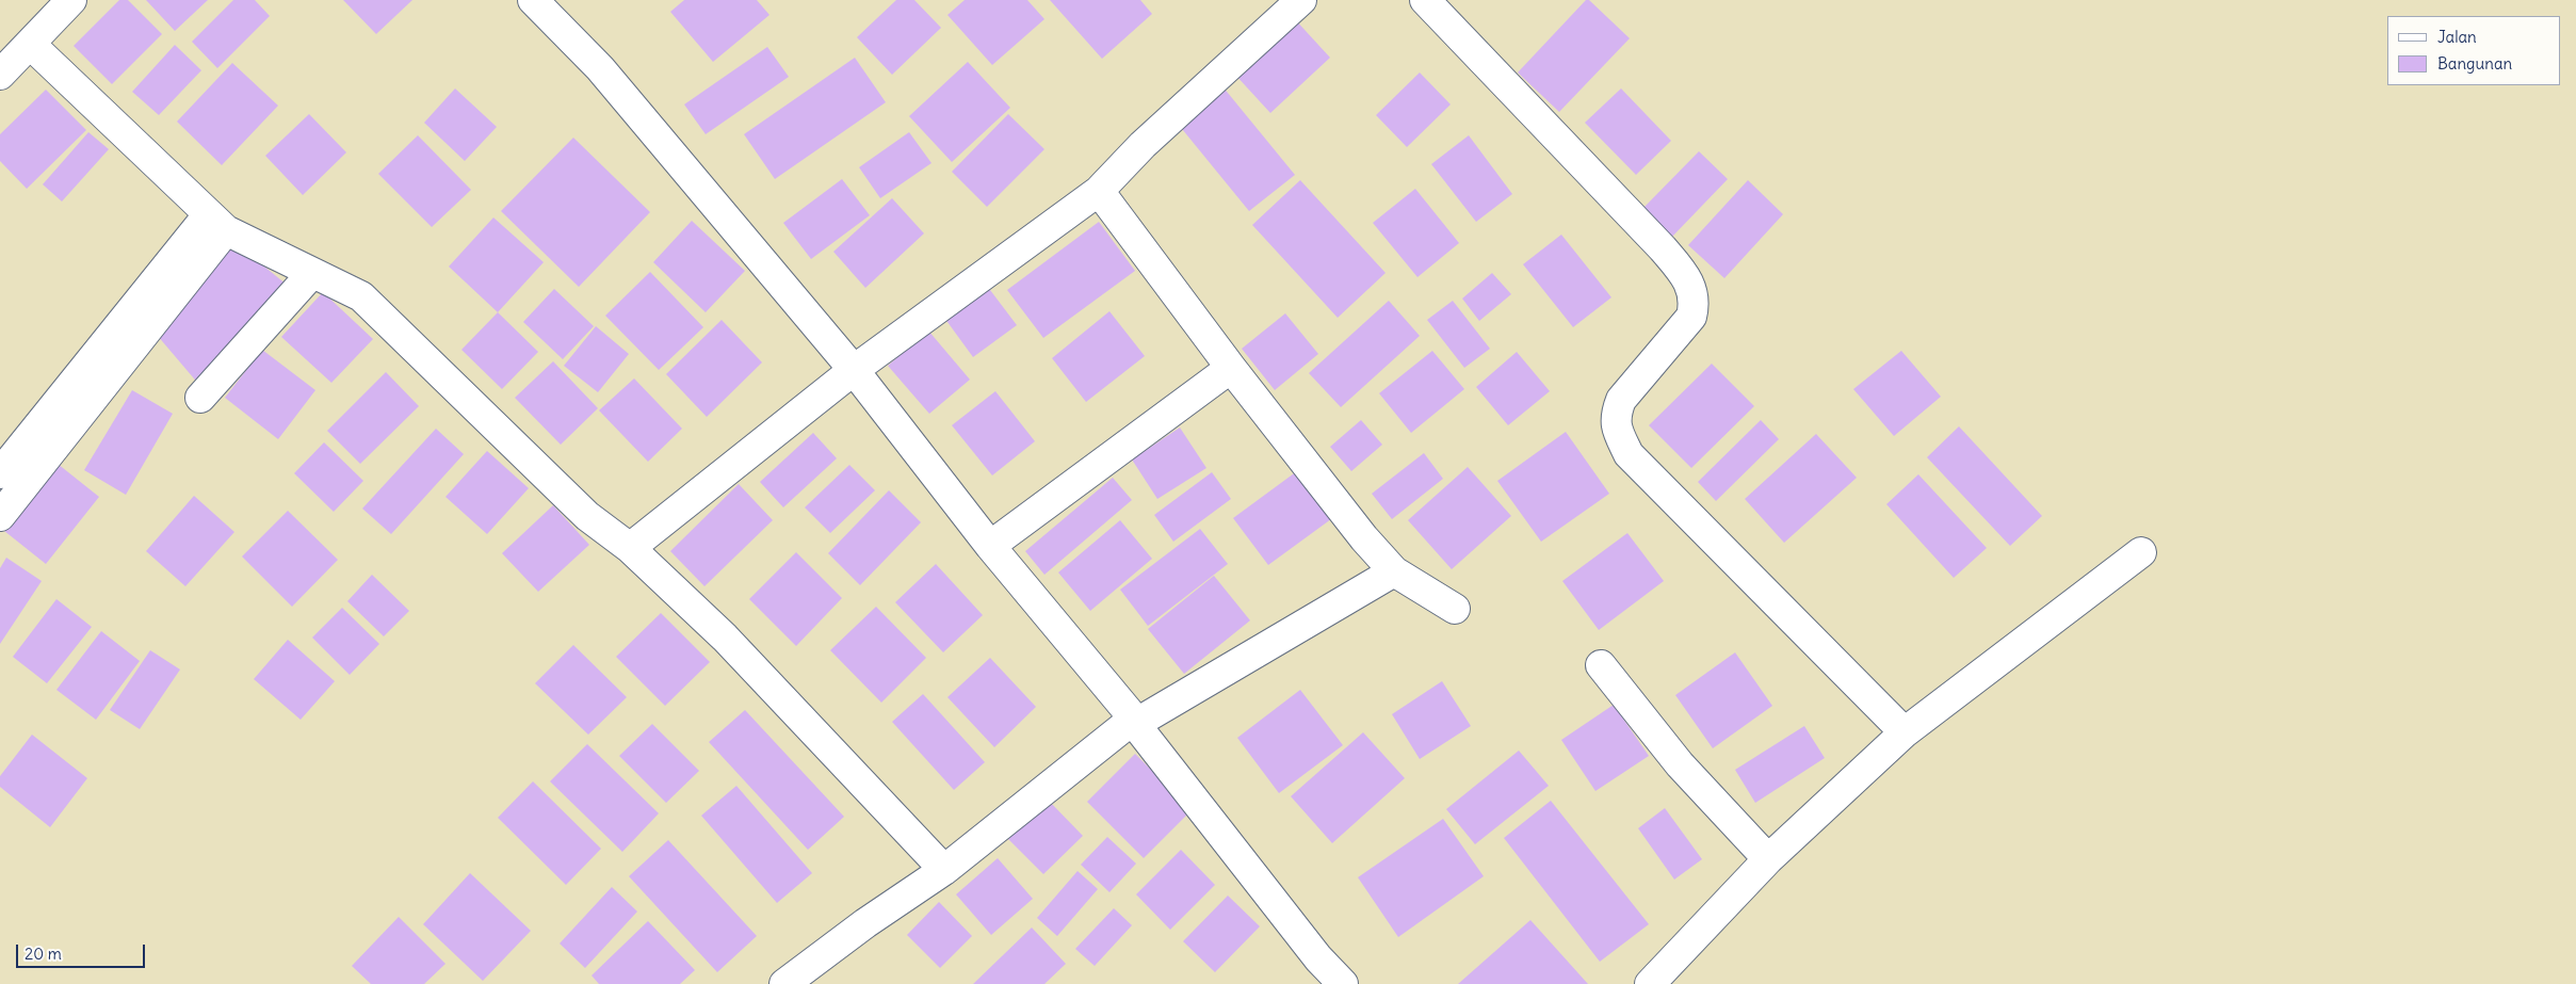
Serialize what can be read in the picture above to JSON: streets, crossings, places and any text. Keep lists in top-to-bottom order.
{
  "legend": ["Jalan", "Bangunan"],
  "scale_bar": "20 m"
}
